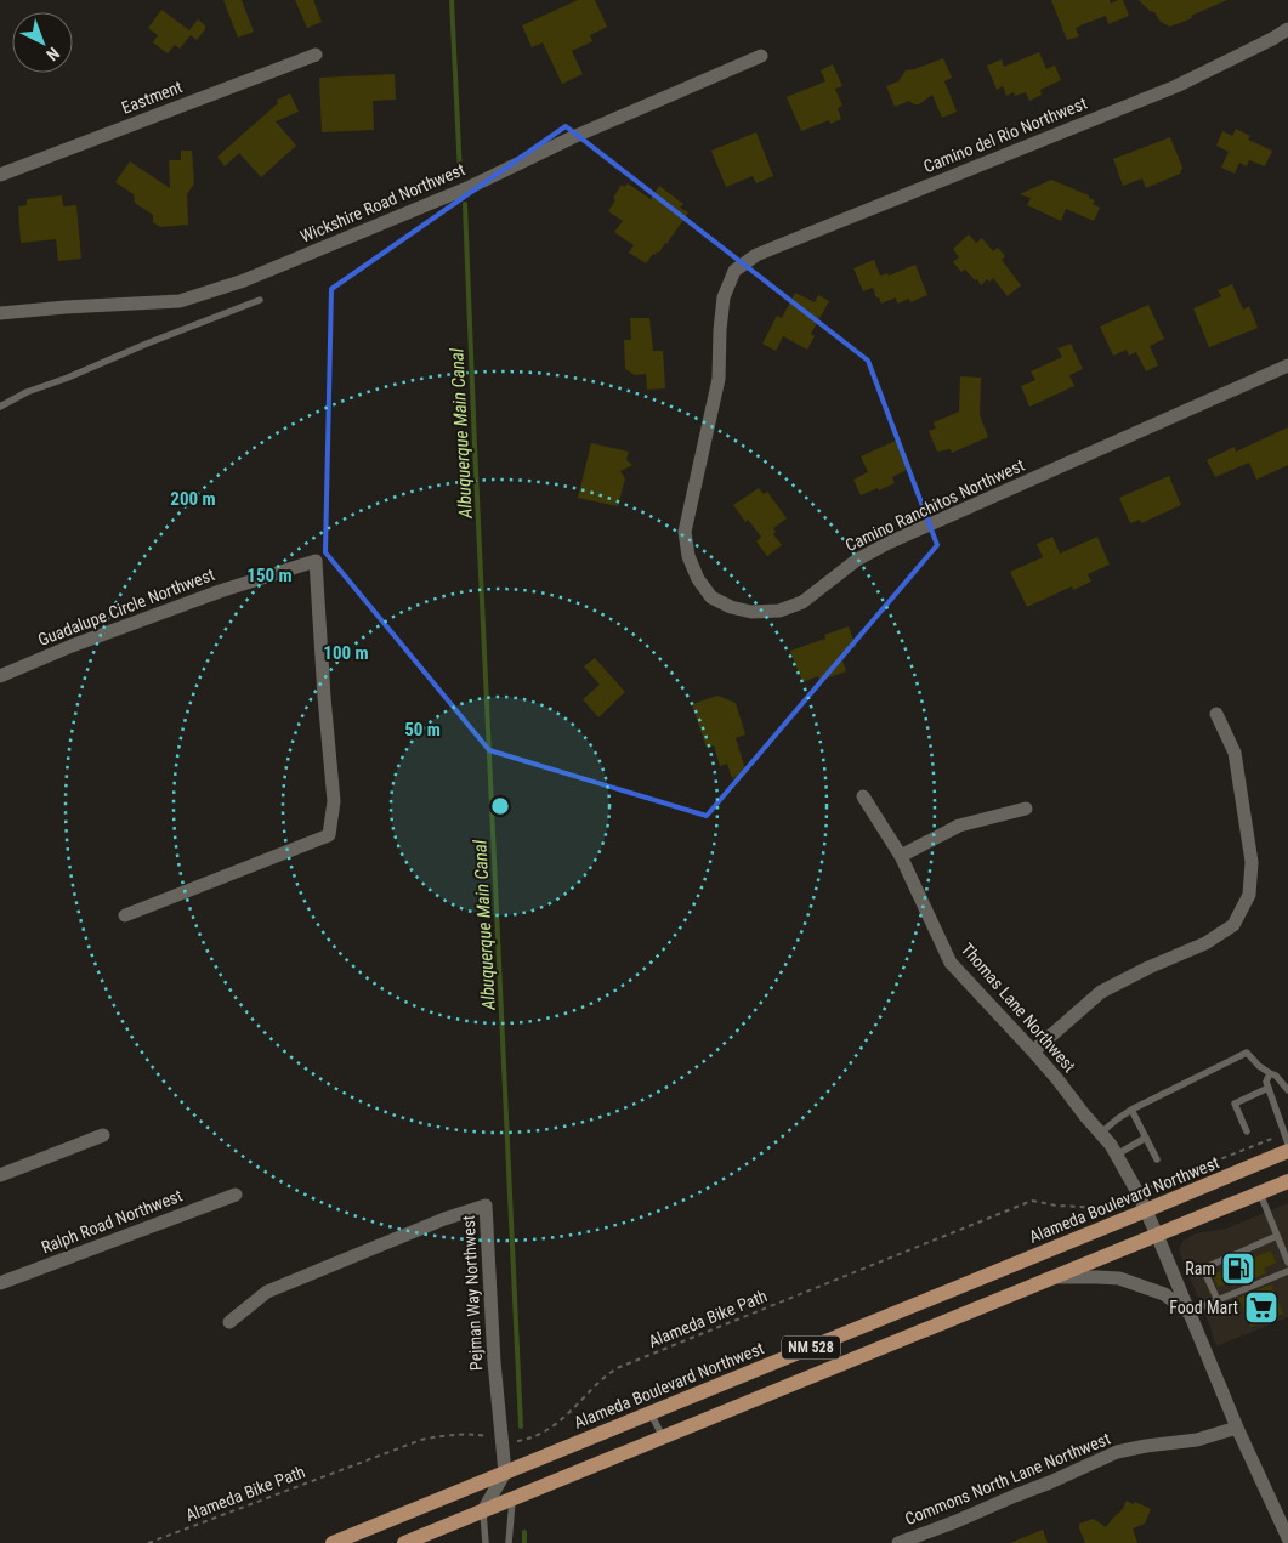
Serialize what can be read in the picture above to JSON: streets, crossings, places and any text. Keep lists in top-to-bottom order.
{
  "streets": {
    "main road": ["Alameda Boulevard Northwest", "NM 528"],
    "street": [
      "Eastment",
      "Camino del Rio Northwest",
      "Wickshire Road Northwest",
      "Camino Ranchitos Northwest",
      "Guadalupe Circle Northwest",
      "Thomas Lane Northwest",
      "Ralph Road Northwest",
      "Pejman Way Northwest",
      "Commons North Lane Northwest"
    ],
    "path": ["Alameda Bike Path"]
  },
  "crossings": [
    ["Camino del Rio Northwest", "Camino Ranchitos Northwest"],
    ["Thomas Lane Northwest", "Alameda Boulevard Northwest"],
    ["Thomas Lane Northwest", "Alameda Bike Path"],
    ["Thomas Lane Northwest", "NM 528"],
    ["Thomas Lane Northwest", "Commons North Lane Northwest"],
    ["Alameda Boulevard Northwest", "Pejman Way Northwest"],
    ["Pejman Way Northwest", "Alameda Bike Path"]
  ],
  "water": ["Albuquerque Main Canal"],
  "places": {
    "fuel station": ["Ram"],
    "supermarket": ["Food Mart"]
  },
  "north": "bottom right",
  "rings": [
    "200 m",
    "150 m",
    "100 m",
    "50 m"
  ]
}
